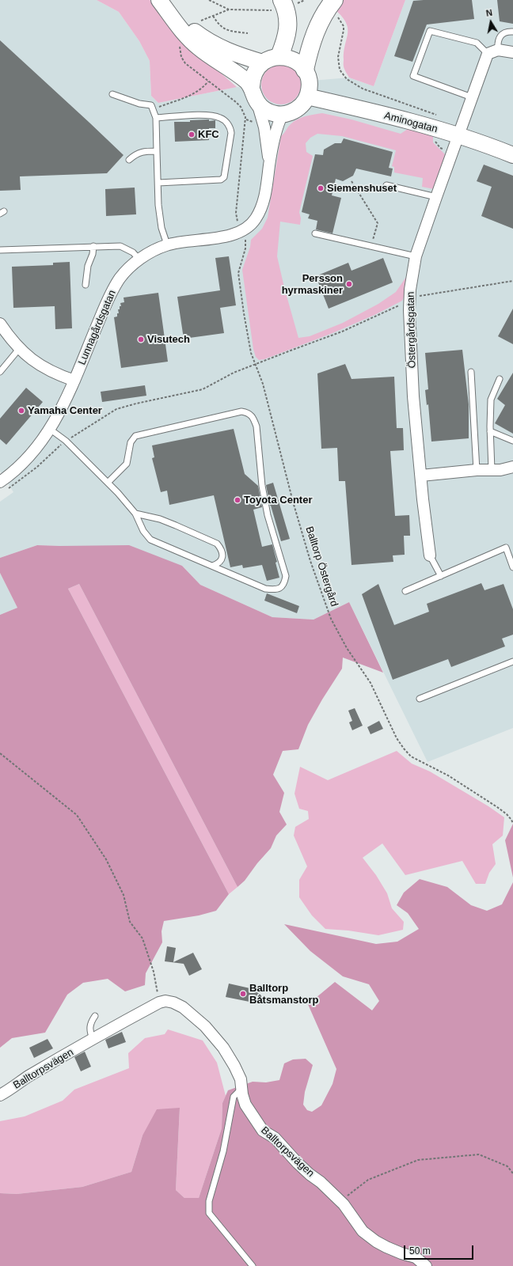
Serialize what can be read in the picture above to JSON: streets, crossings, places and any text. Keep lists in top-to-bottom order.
{
  "streets": {
    "main road": ["Aminogatan"],
    "street": ["Lunnagårdsgatan", "Östergårdsgatan", "Balltorpsvägen"],
    "path": ["Balltorp Östergård"]
  },
  "crossings": [
    ["Aminogatan", "Lunnagårdsgatan"],
    ["Aminogatan", "Östergårdsgatan"],
    ["Lunnagårdsgatan", "Balltorp Östergård"]
  ],
  "places": [
    "KFC",
    "Siemenshuset",
    "Persson hyrmaskiner",
    "Visutech",
    "Yamaha Center",
    "Toyota Center",
    "Balltorp Båtsmanstorp"
  ],
  "scale_bar": "50 m",
  "north": "top"
}
